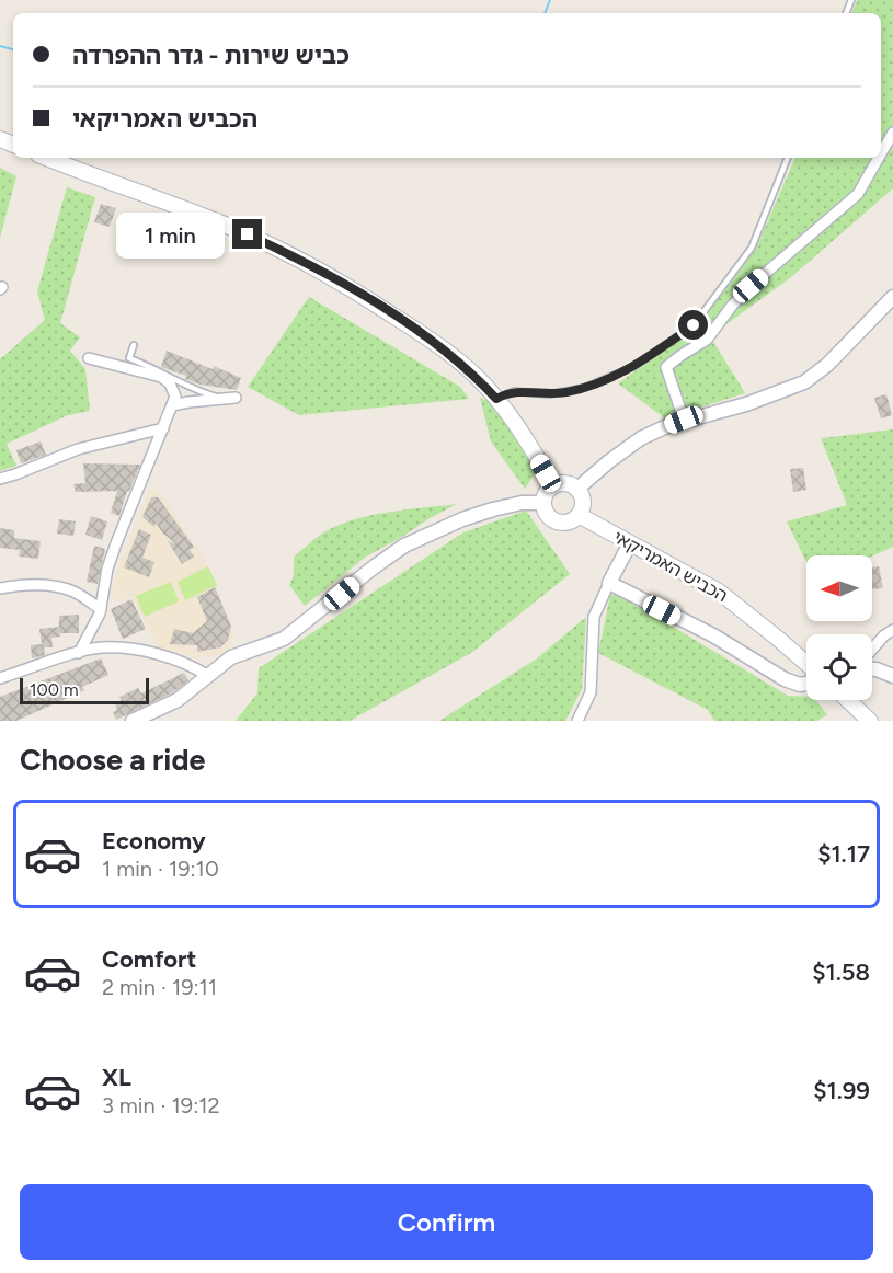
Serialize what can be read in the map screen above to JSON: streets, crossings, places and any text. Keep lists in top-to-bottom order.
{
  "streets": {
    "main road": ["הכביש האמריקאי"]
  },
  "scale_bar": "100 m",
  "north": "left",
  "page": {
    "banner": ["כביש שירות - גדר ההפרדה", "הכביש האמריקאי"],
    "bubble": "1 min",
    "scale": "100 m",
    "heading": "Choose a ride",
    "list": [
      {
        "name": "Economy",
        "note": "1 min · 19:10",
        "value": "$1.17"
      },
      {
        "name": "Comfort",
        "note": "2 min · 19:11",
        "value": "$1.58"
      },
      {
        "name": "XL",
        "note": "3 min · 19:12",
        "value": "$1.99"
      }
    ],
    "buttons": "Confirm"
  }
}
